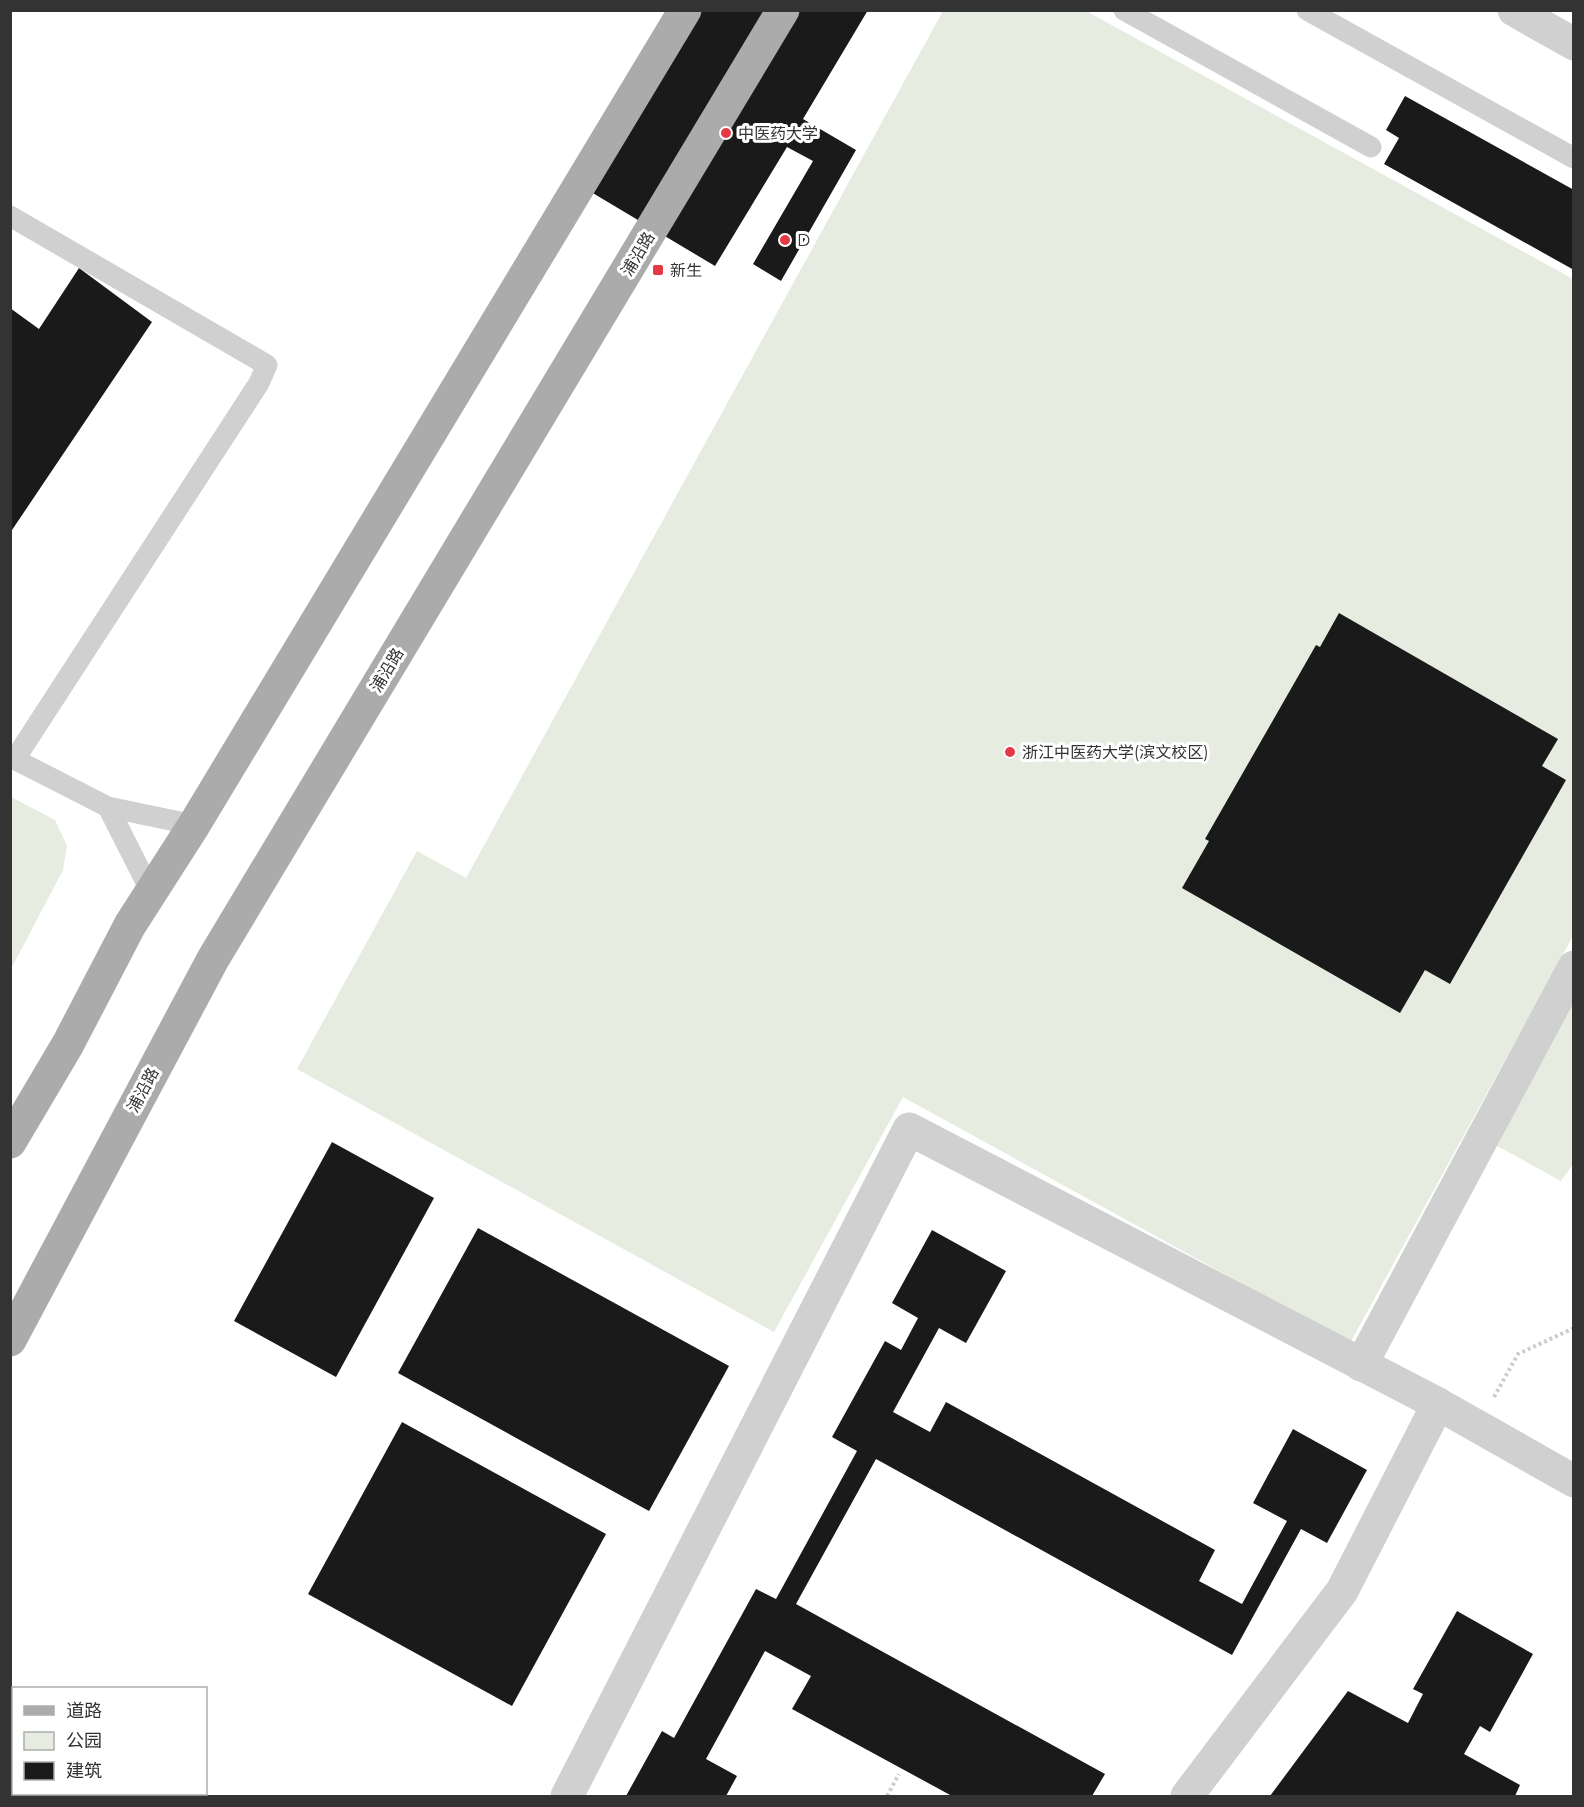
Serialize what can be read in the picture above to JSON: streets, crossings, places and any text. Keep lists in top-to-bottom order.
{
  "streets": {
    "main road": ["浦沿路"]
  },
  "places": {
    "other": ["中医药大学", "D", "浙江中医药大学(滨文校区)"],
    "transit": ["新生"]
  },
  "legend": ["道路", "公园", "建筑"]
}
